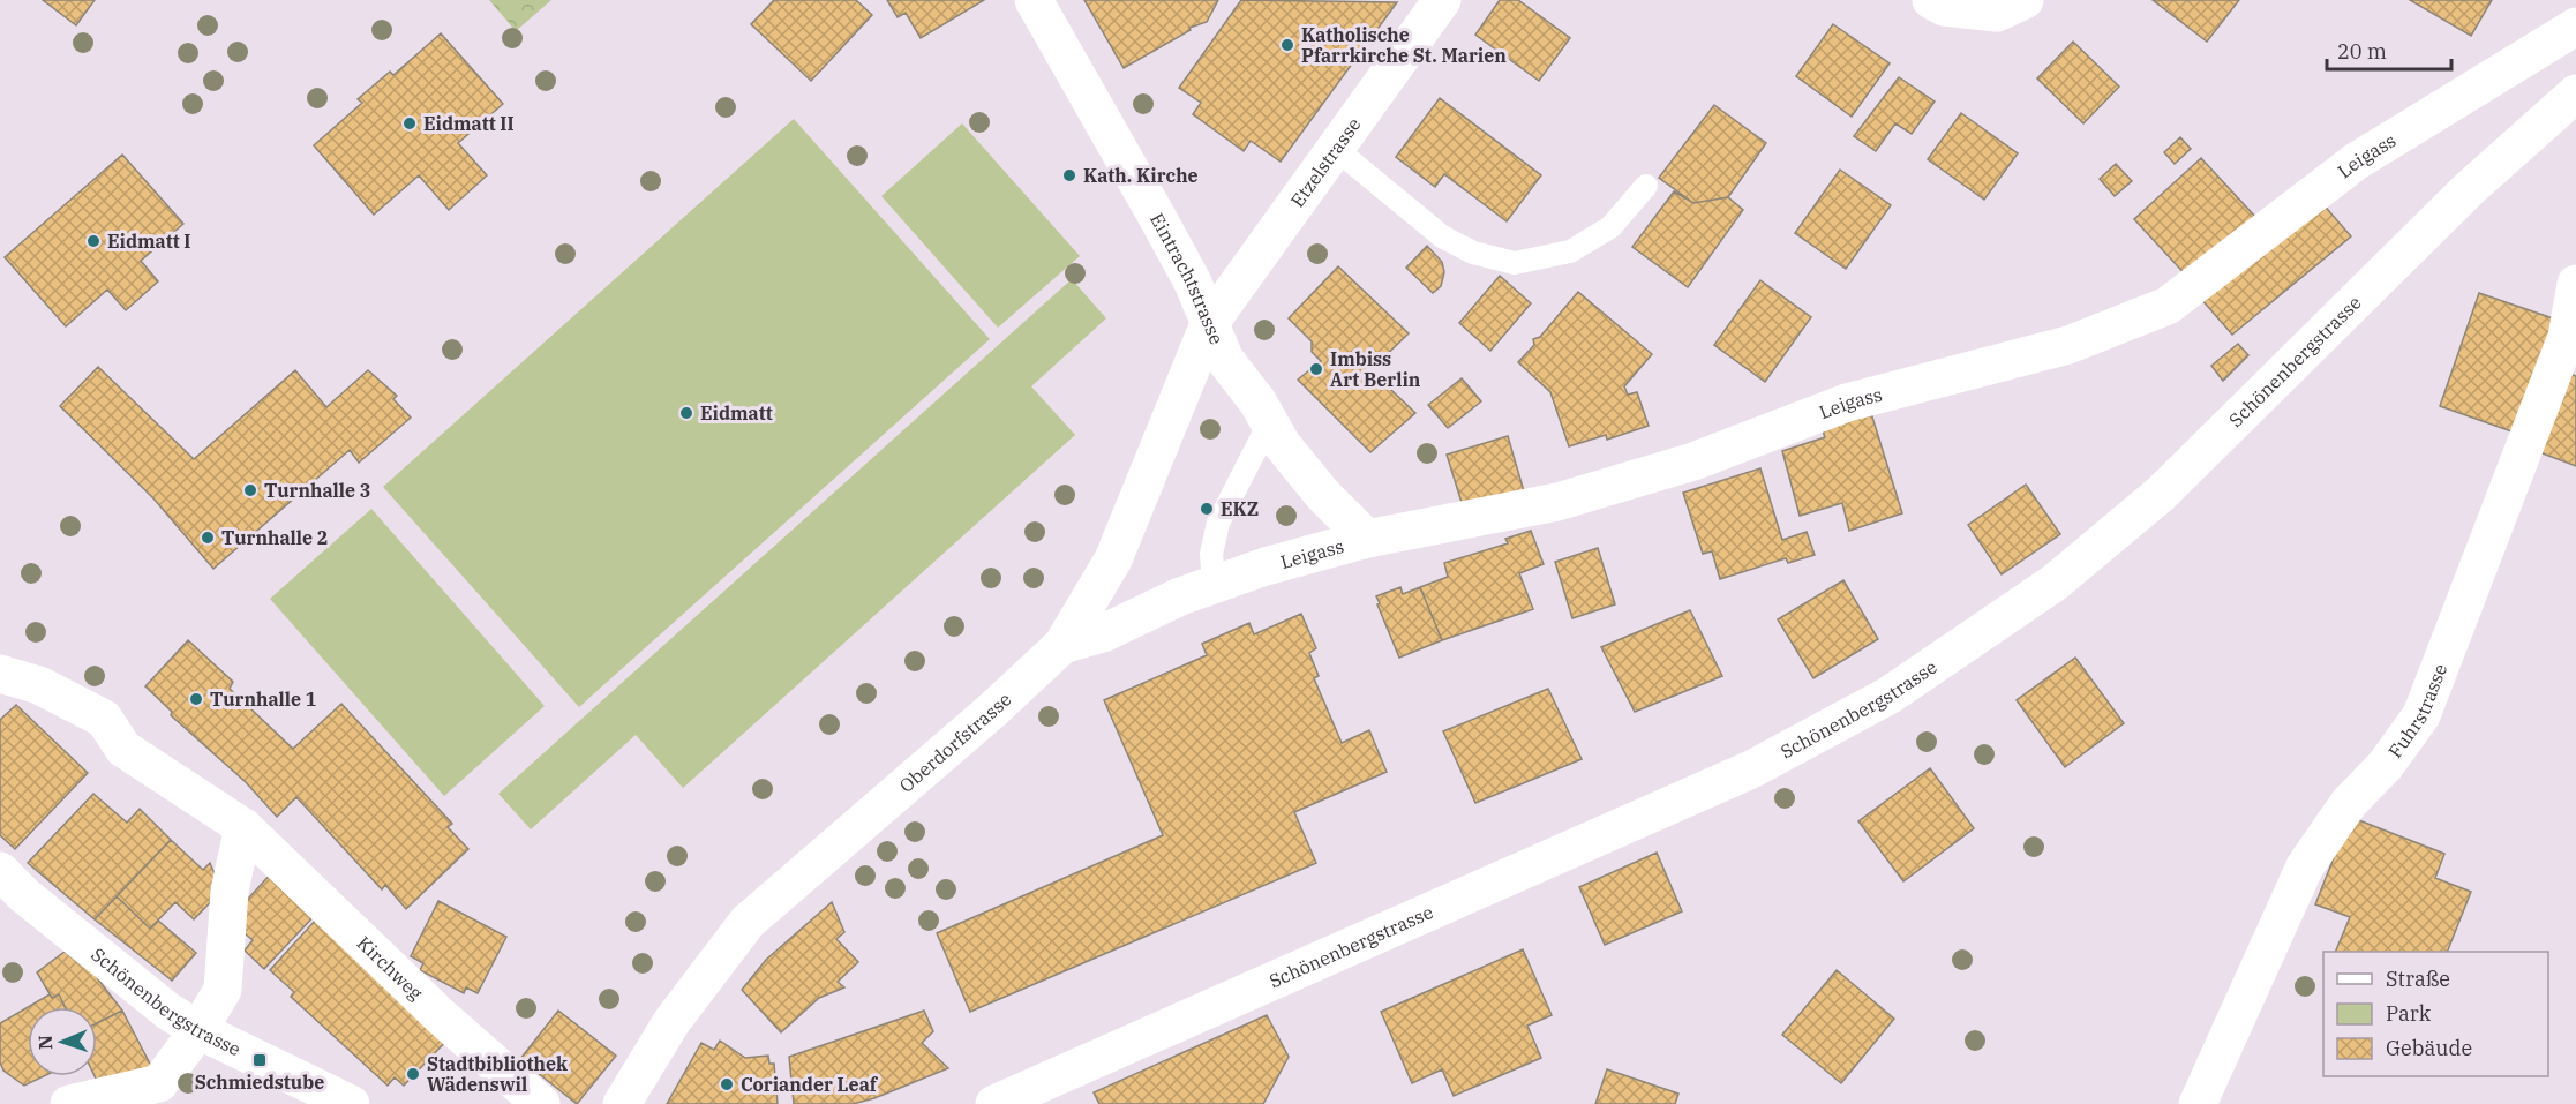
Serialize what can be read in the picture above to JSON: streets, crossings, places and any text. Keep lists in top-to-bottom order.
{
  "streets": {
    "street": [
      "Leigass",
      "Etzelstrasse",
      "Eintrachtstrasse",
      "Schönenbergstrasse",
      "Fuhrstrasse",
      "Oberdorfstrasse",
      "Kirchweg"
    ]
  },
  "crossings": [
    ["Leigass", "Eintrachtstrasse"],
    ["Leigass", "Oberdorfstrasse"],
    ["Etzelstrasse", "Eintrachtstrasse"],
    ["Etzelstrasse", "Oberdorfstrasse"],
    ["Eintrachtstrasse", "Oberdorfstrasse"]
  ],
  "places": {
    "other": [
      "Katholische Pfarrkirche St. Marien",
      "Eidmatt II",
      "Kath. Kirche",
      "Eidmatt I",
      "Imbiss Art Berlin",
      "Eidmatt",
      "Turnhalle 3",
      "EKZ",
      "Turnhalle 2",
      "Turnhalle 1",
      "Stadtbibliothek Wädenswil",
      "Coriander Leaf"
    ],
    "transit": ["Schmiedstube"]
  },
  "legend": ["Straße", "Park", "Gebäude"],
  "scale_bar": "20 m",
  "north": "left"
}
